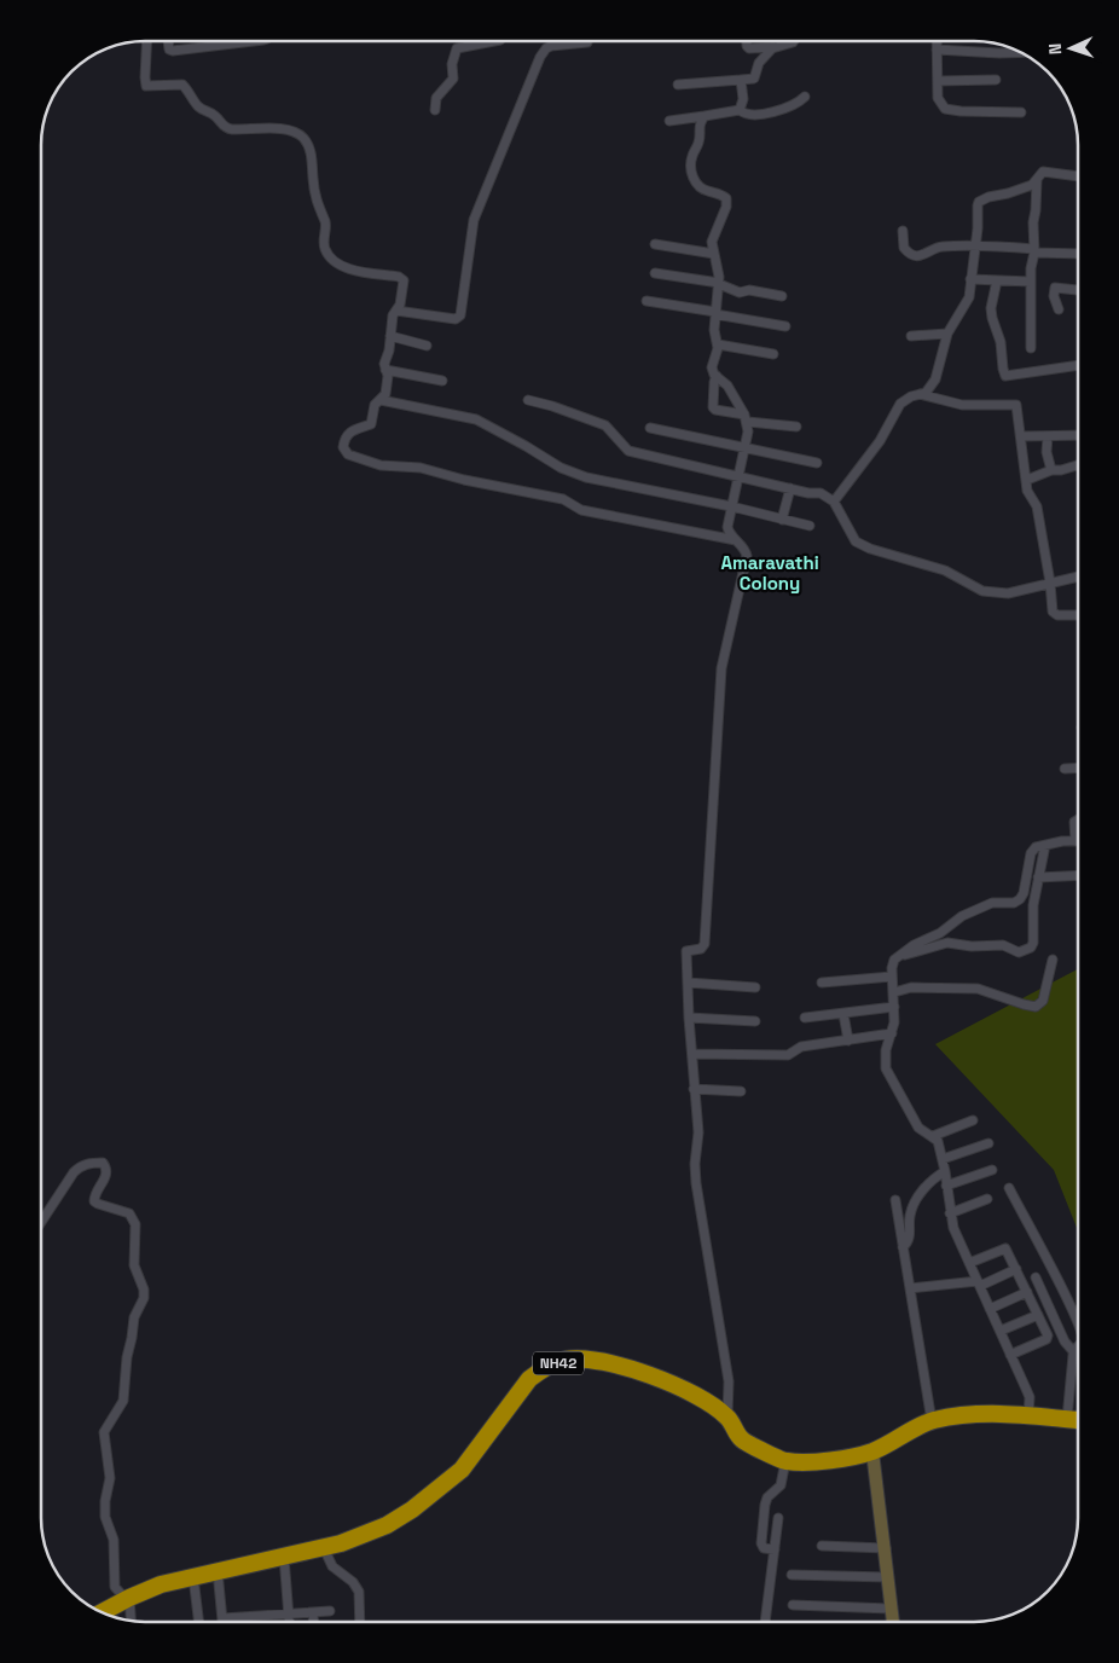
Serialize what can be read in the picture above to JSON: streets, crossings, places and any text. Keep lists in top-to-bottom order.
{
  "streets": {
    "highway": ["NH42"]
  },
  "districts": ["Amaravathi Colony"],
  "north": "left"
}
